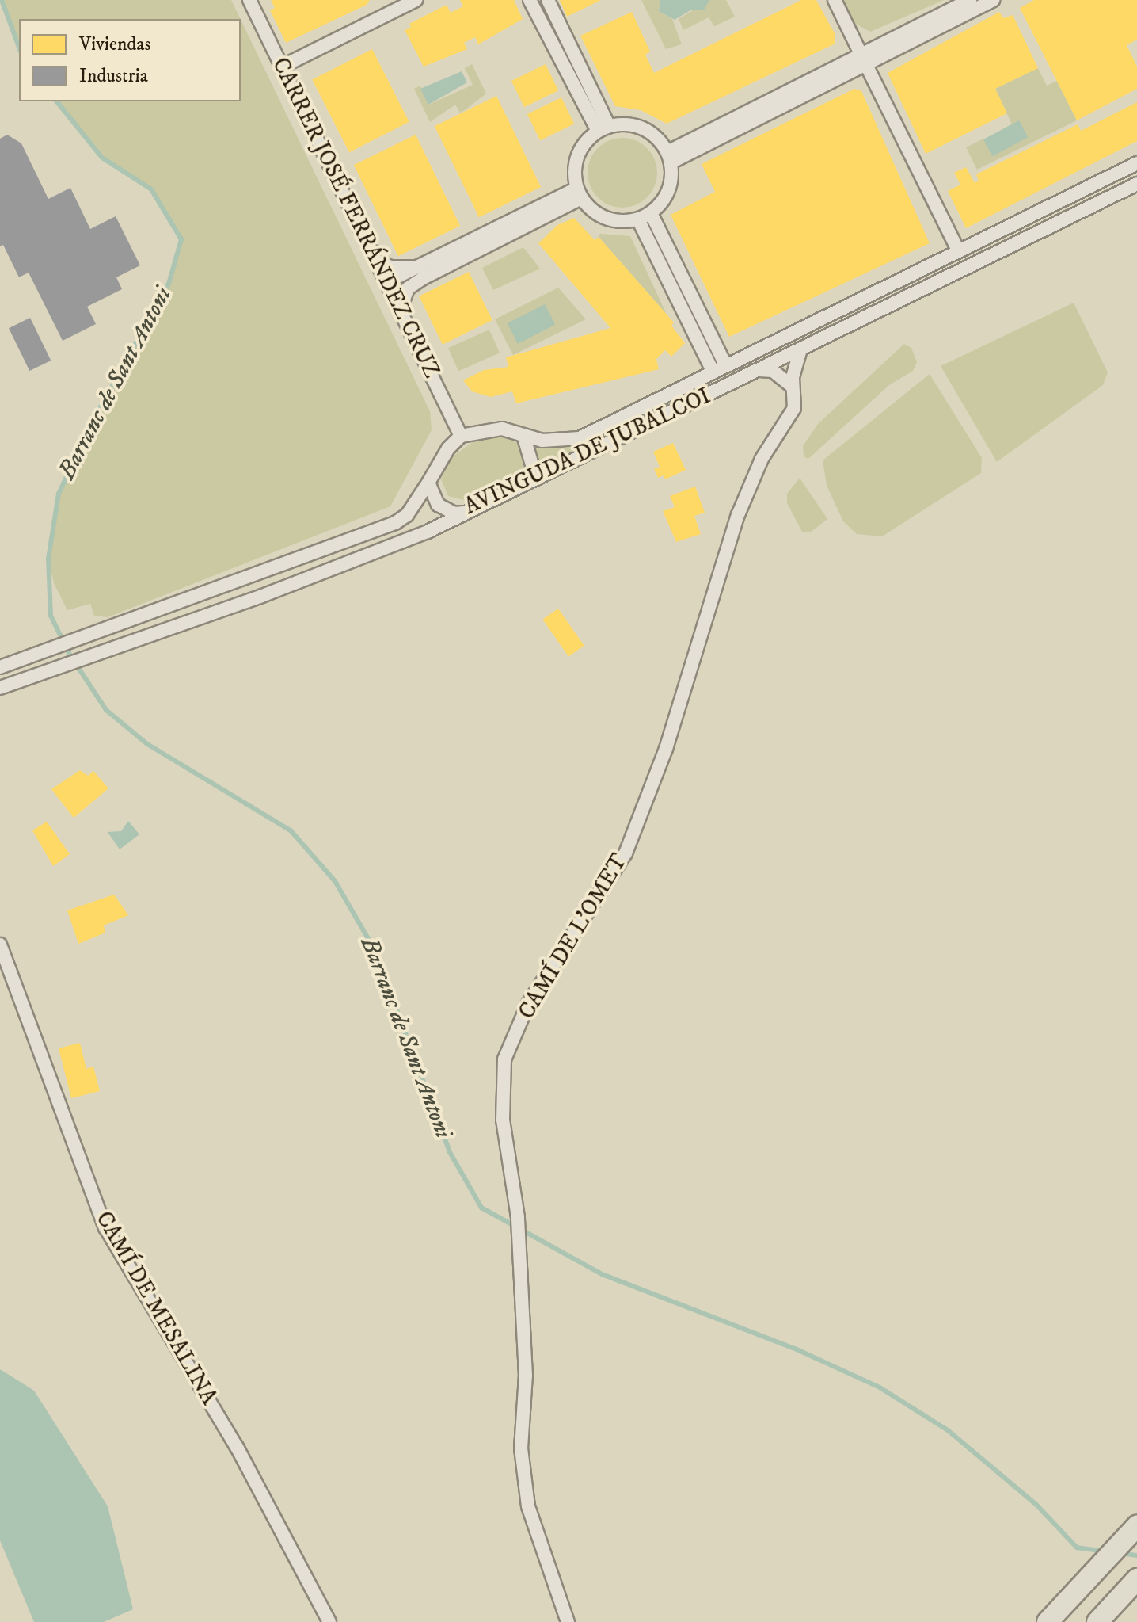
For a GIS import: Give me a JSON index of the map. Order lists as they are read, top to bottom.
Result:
{
  "streets": {
    "street": [
      "CARRER JOSÉ FERRÁNDEZ CRUZ",
      "AVINGUDA DE JUBALCOI",
      "CAMÍ DE L'OMET",
      "CAMÍ DE MESALINA"
    ]
  },
  "crossings": [
    ["CARRER JOSÉ FERRÁNDEZ CRUZ", "AVINGUDA DE JUBALCOI"],
    ["AVINGUDA DE JUBALCOI", "CAMÍ DE L'OMET"]
  ],
  "water": ["Barranc de Sant Antoni"],
  "legend": ["Viviendas", "Industria"]
}
